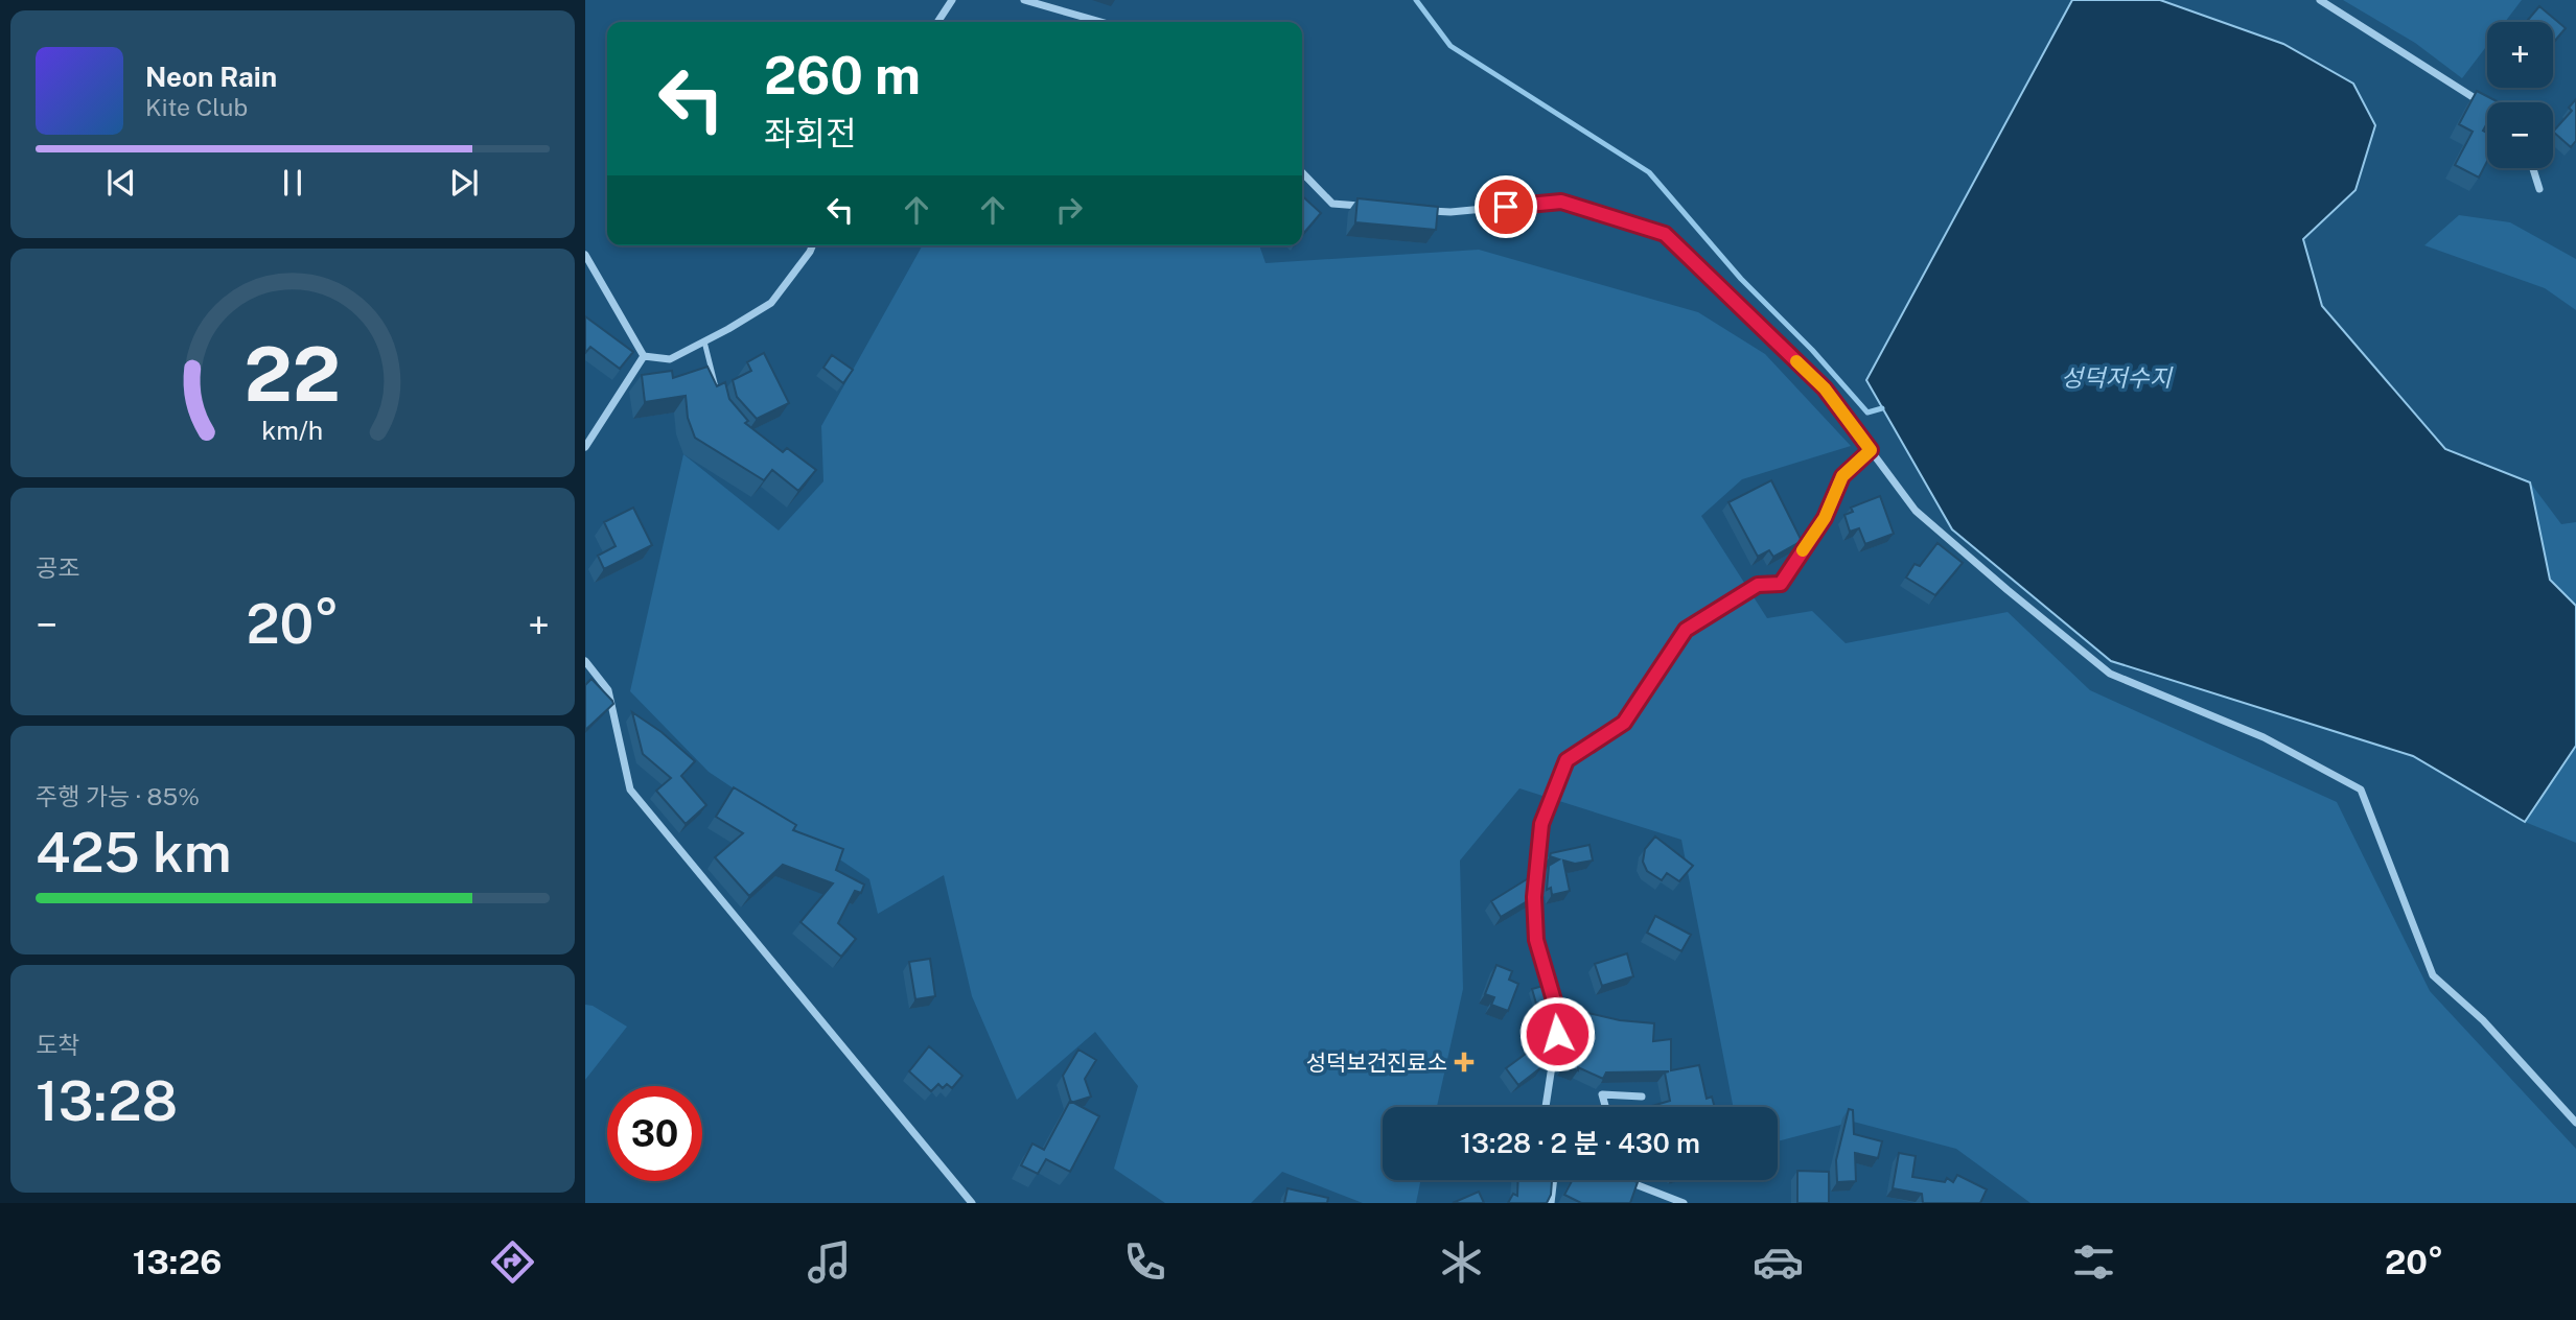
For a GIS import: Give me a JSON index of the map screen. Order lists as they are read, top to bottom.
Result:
{
  "water": ["성덕저수지"],
  "places": {
    "health": ["성덕보건진료소"]
  },
  "page": {
    "map_buttons": ["+", "−"],
    "turn": ["260 m", "좌회전"],
    "song": ["Neon Rain", "Kite Club"],
    "tile": [
      "공조",
      ["주행 가능 · 85%", "425 km"],
      ["도착", "13:28"]
    ],
    "heat": ["−", "20°", "+"],
    "limit": "30",
    "trip": "13:28 · 2 분 · 430 m",
    "tabs": ["13:26", "20°"],
    "gauge": ["22", "km/h"]
  }
}
